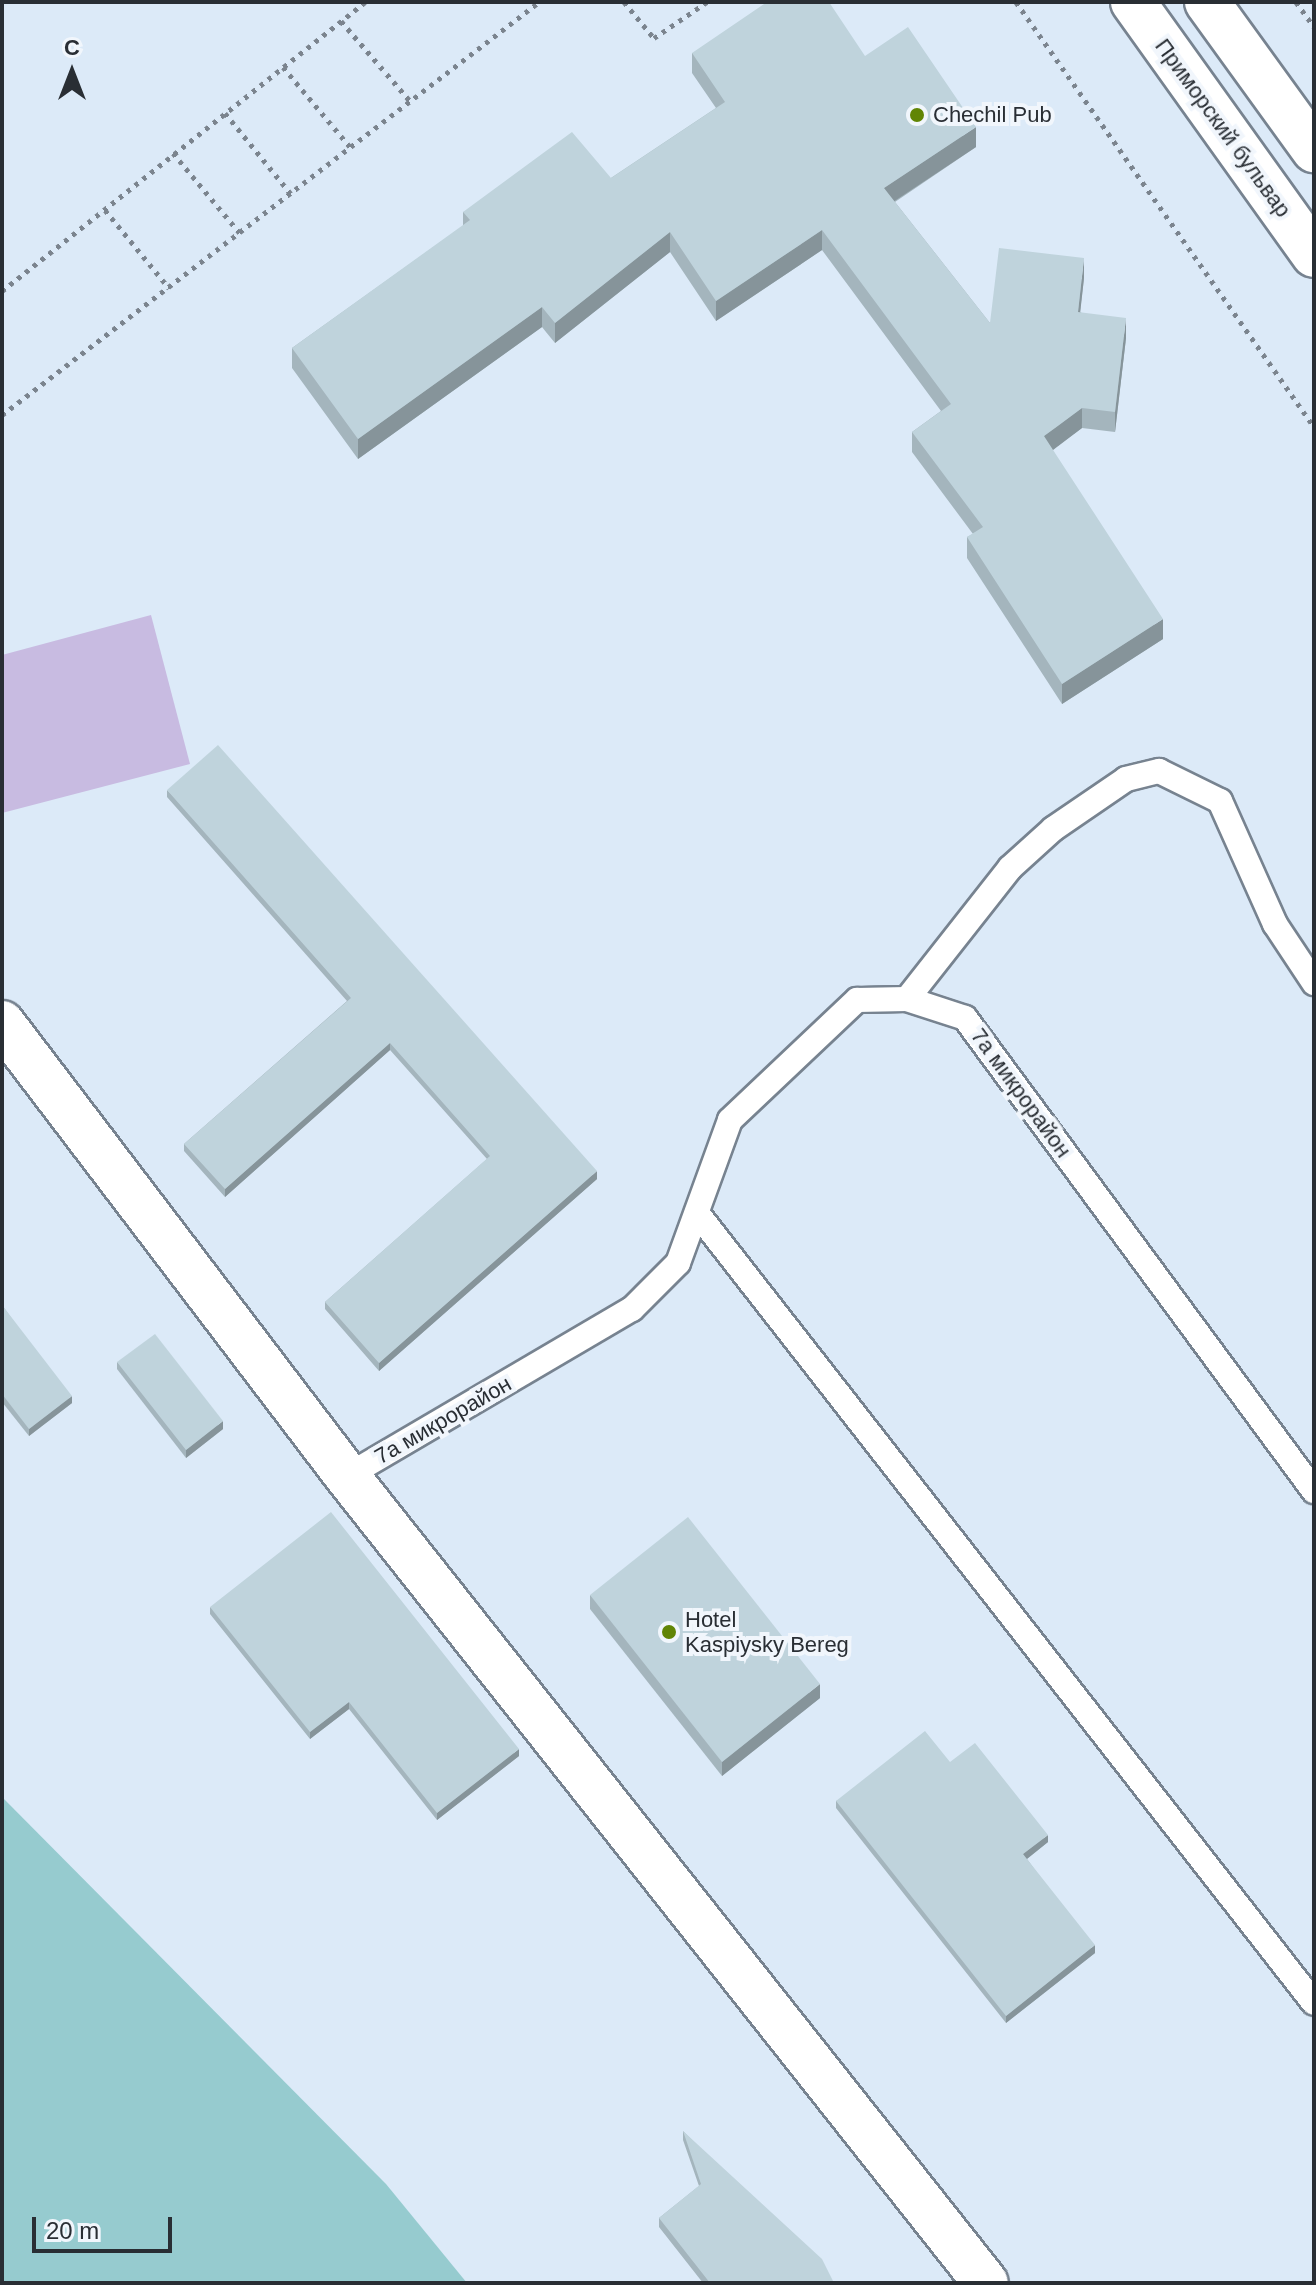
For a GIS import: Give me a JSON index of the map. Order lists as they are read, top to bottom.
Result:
{
  "streets": {
    "street": ["Приморский бульвар"],
    "lane": ["7а микрорайон"]
  },
  "places": ["Chechil Pub", "Hotel Kaspiysky Bereg"],
  "scale_bar": "20 m",
  "north": "top"
}
